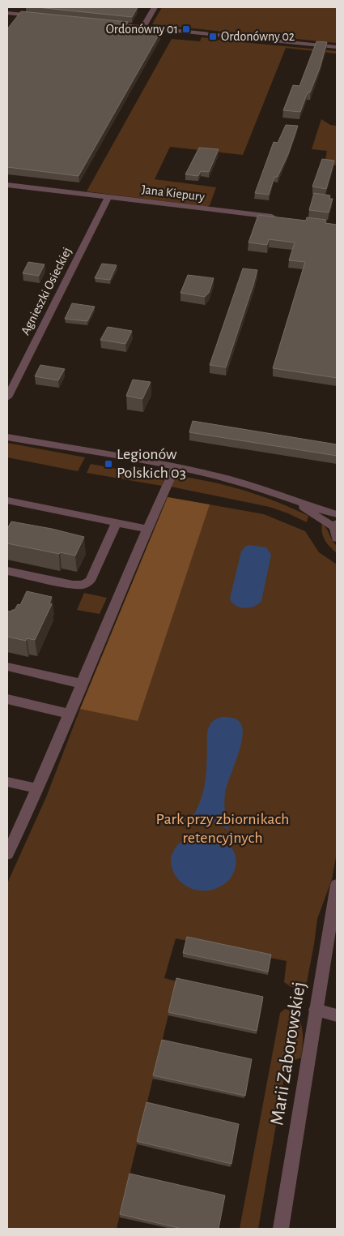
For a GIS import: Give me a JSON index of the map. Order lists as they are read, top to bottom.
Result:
{
  "streets": {
    "street": ["Jana Kiepury", "Agnieszki Osieckiej", "Marii Zaborowskiej"]
  },
  "crossings": [
    ["Jana Kiepury", "Agnieszki Osieckiej"]
  ],
  "parks": ["Park przy zbiornikach retencyjnych"],
  "places": {
    "transit": ["Ordonówny 01", "Ordonówny 02", "Legionów Polskich 03"]
  }
}
